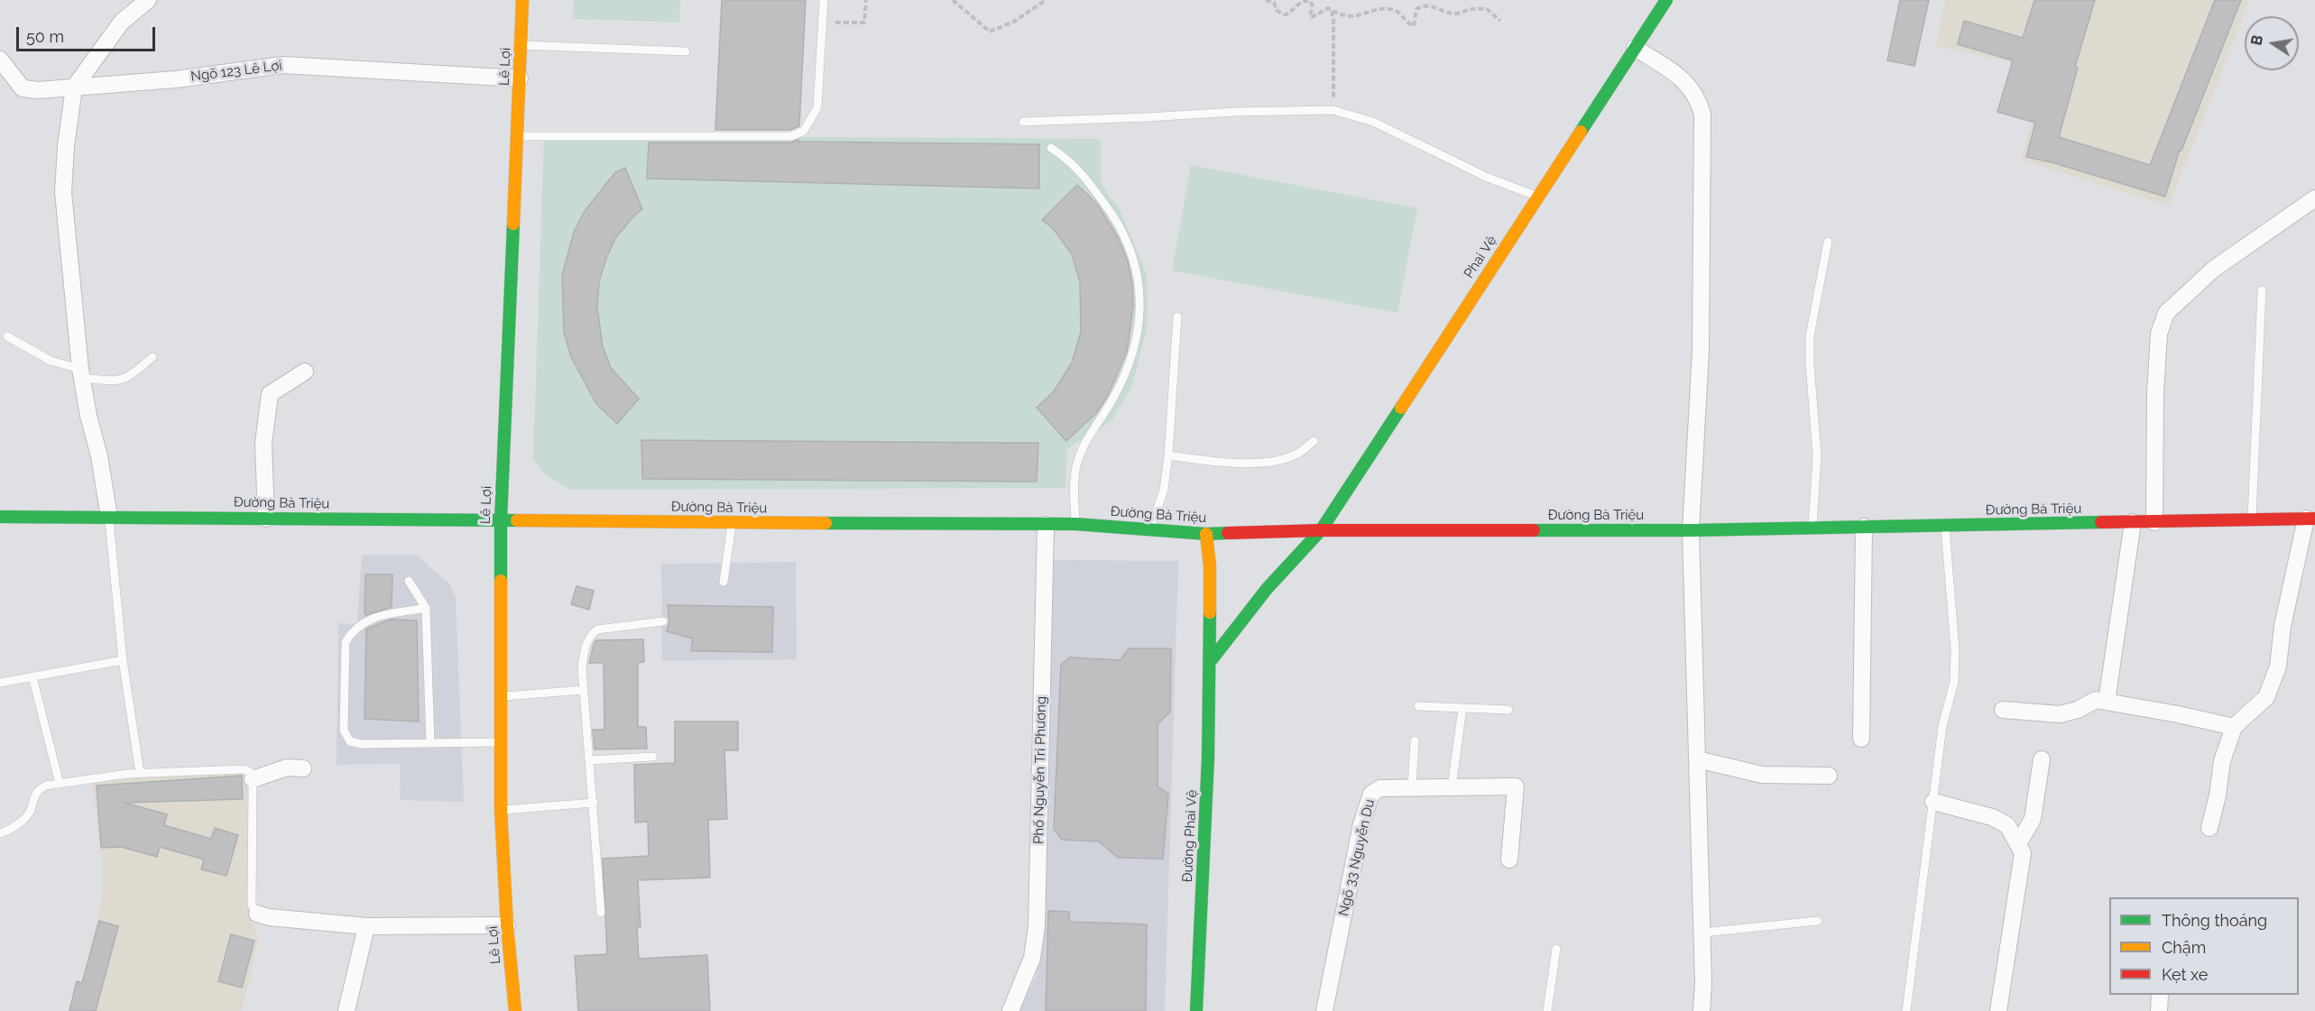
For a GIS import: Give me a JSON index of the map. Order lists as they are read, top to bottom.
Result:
{
  "streets": {
    "main road": [
      "Lê Lợi",
      "Phai Vệ",
      "Đường Bà Triệu",
      "Đường Phai Vệ"
    ],
    "street": ["Ngõ 123 Lê Lợi", "Phố Nguyễn Tri Phương", "Ngõ 33 Nguyễn Du"]
  },
  "crossings": [
    ["Lê Lợi", "Ngõ 123 Lê Lợi"],
    ["Lê Lợi", "Đường Bà Triệu"],
    ["Phai Vệ", "Đường Bà Triệu"],
    ["Đường Bà Triệu", "Phố Nguyễn Tri Phương"],
    ["Đường Bà Triệu", "Đường Phai Vệ"]
  ],
  "legend": ["Thông thoáng", "Chậm", "Kẹt xe"],
  "scale_bar": "50 m",
  "north": "left"
}
